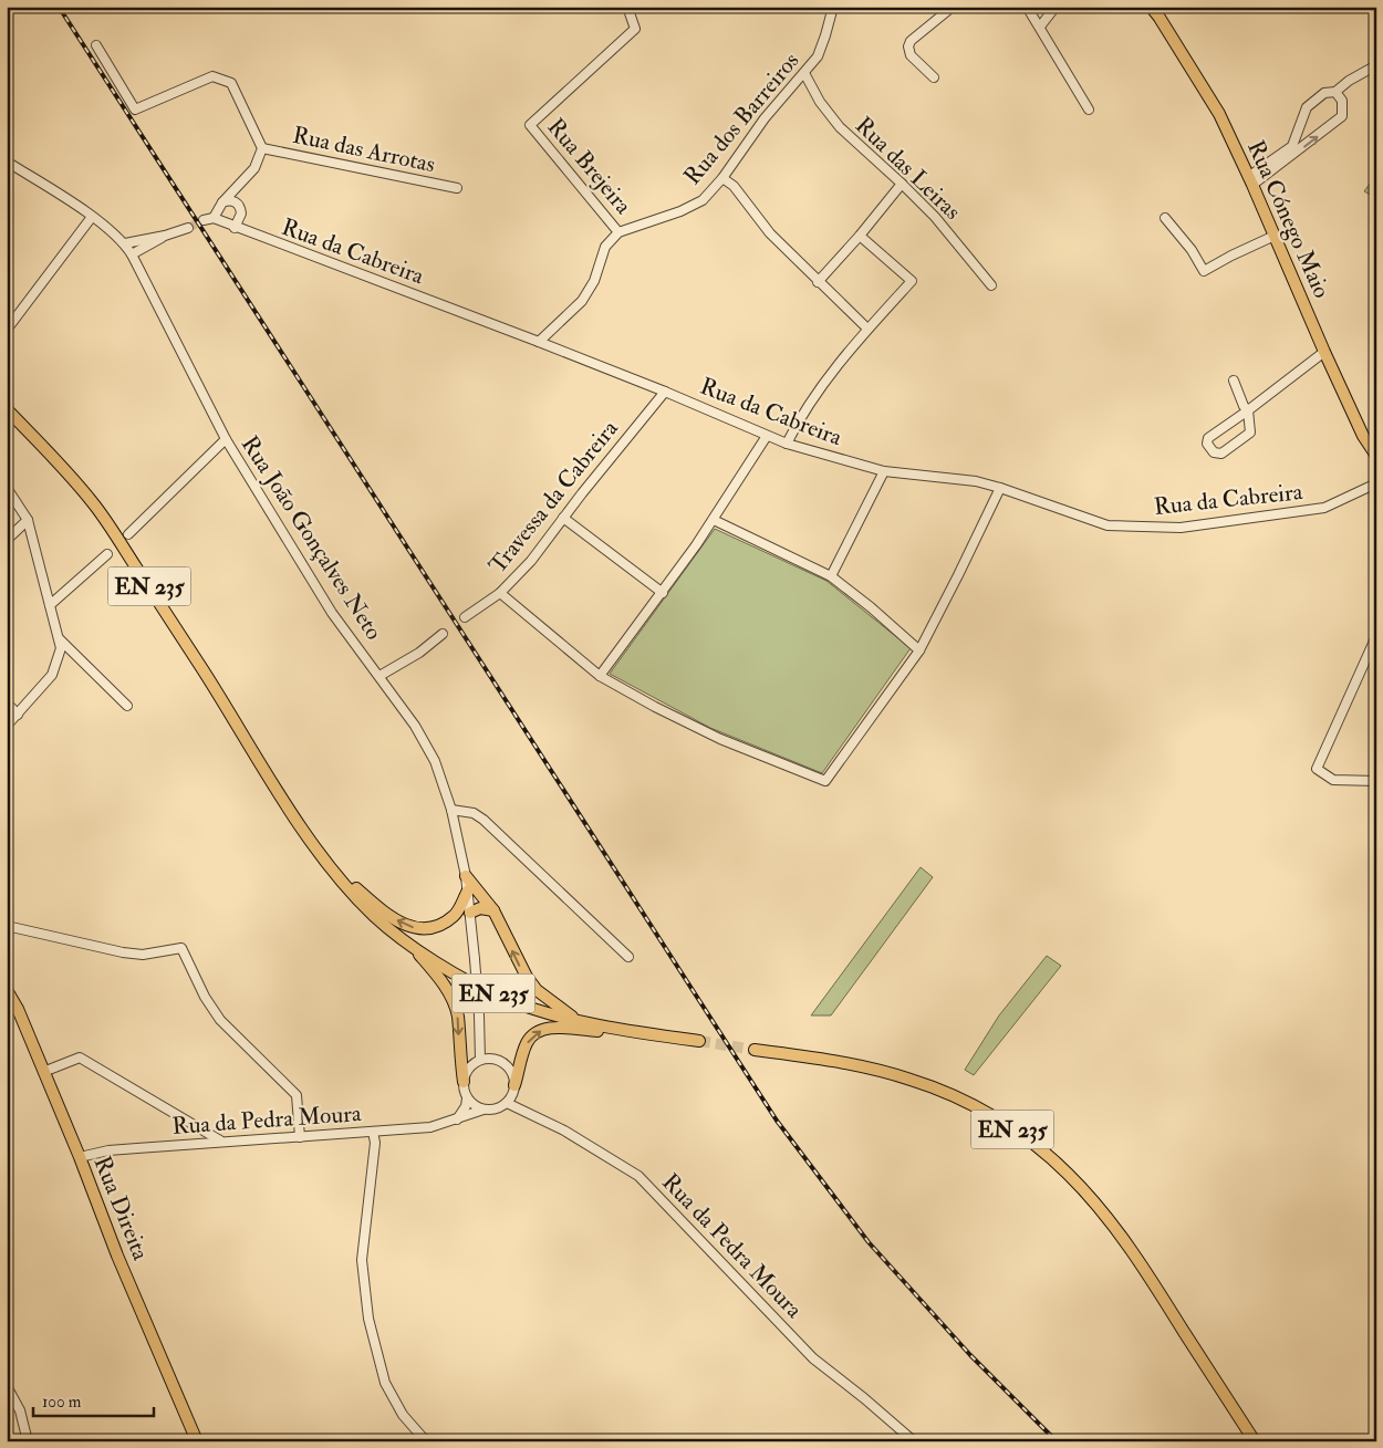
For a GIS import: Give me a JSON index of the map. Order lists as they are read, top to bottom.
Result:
{
  "streets": {
    "main road": ["Rua Cónego Maio", "EN 235", "Rua Direita"],
    "street": [
      "Rua dos Barreiros",
      "Rua das Arrotas",
      "Rua Brejeira",
      "Rua das Leiras",
      "Rua da Cabreira",
      "Travessa da Cabreira",
      "Rua João Gonçalves Neto",
      "Rua da Pedra Moura"
    ]
  },
  "crossings": [
    ["Rua dos Barreiros", "Rua Brejeira"],
    ["Rua dos Barreiros", "Rua das Leiras"],
    ["Rua da Cabreira", "Travessa da Cabreira"],
    ["Rua João Gonçalves Neto", "Rua da Pedra Moura"],
    ["Rua da Pedra Moura", "Rua Direita"]
  ],
  "scale_bar": "100 m"
}
